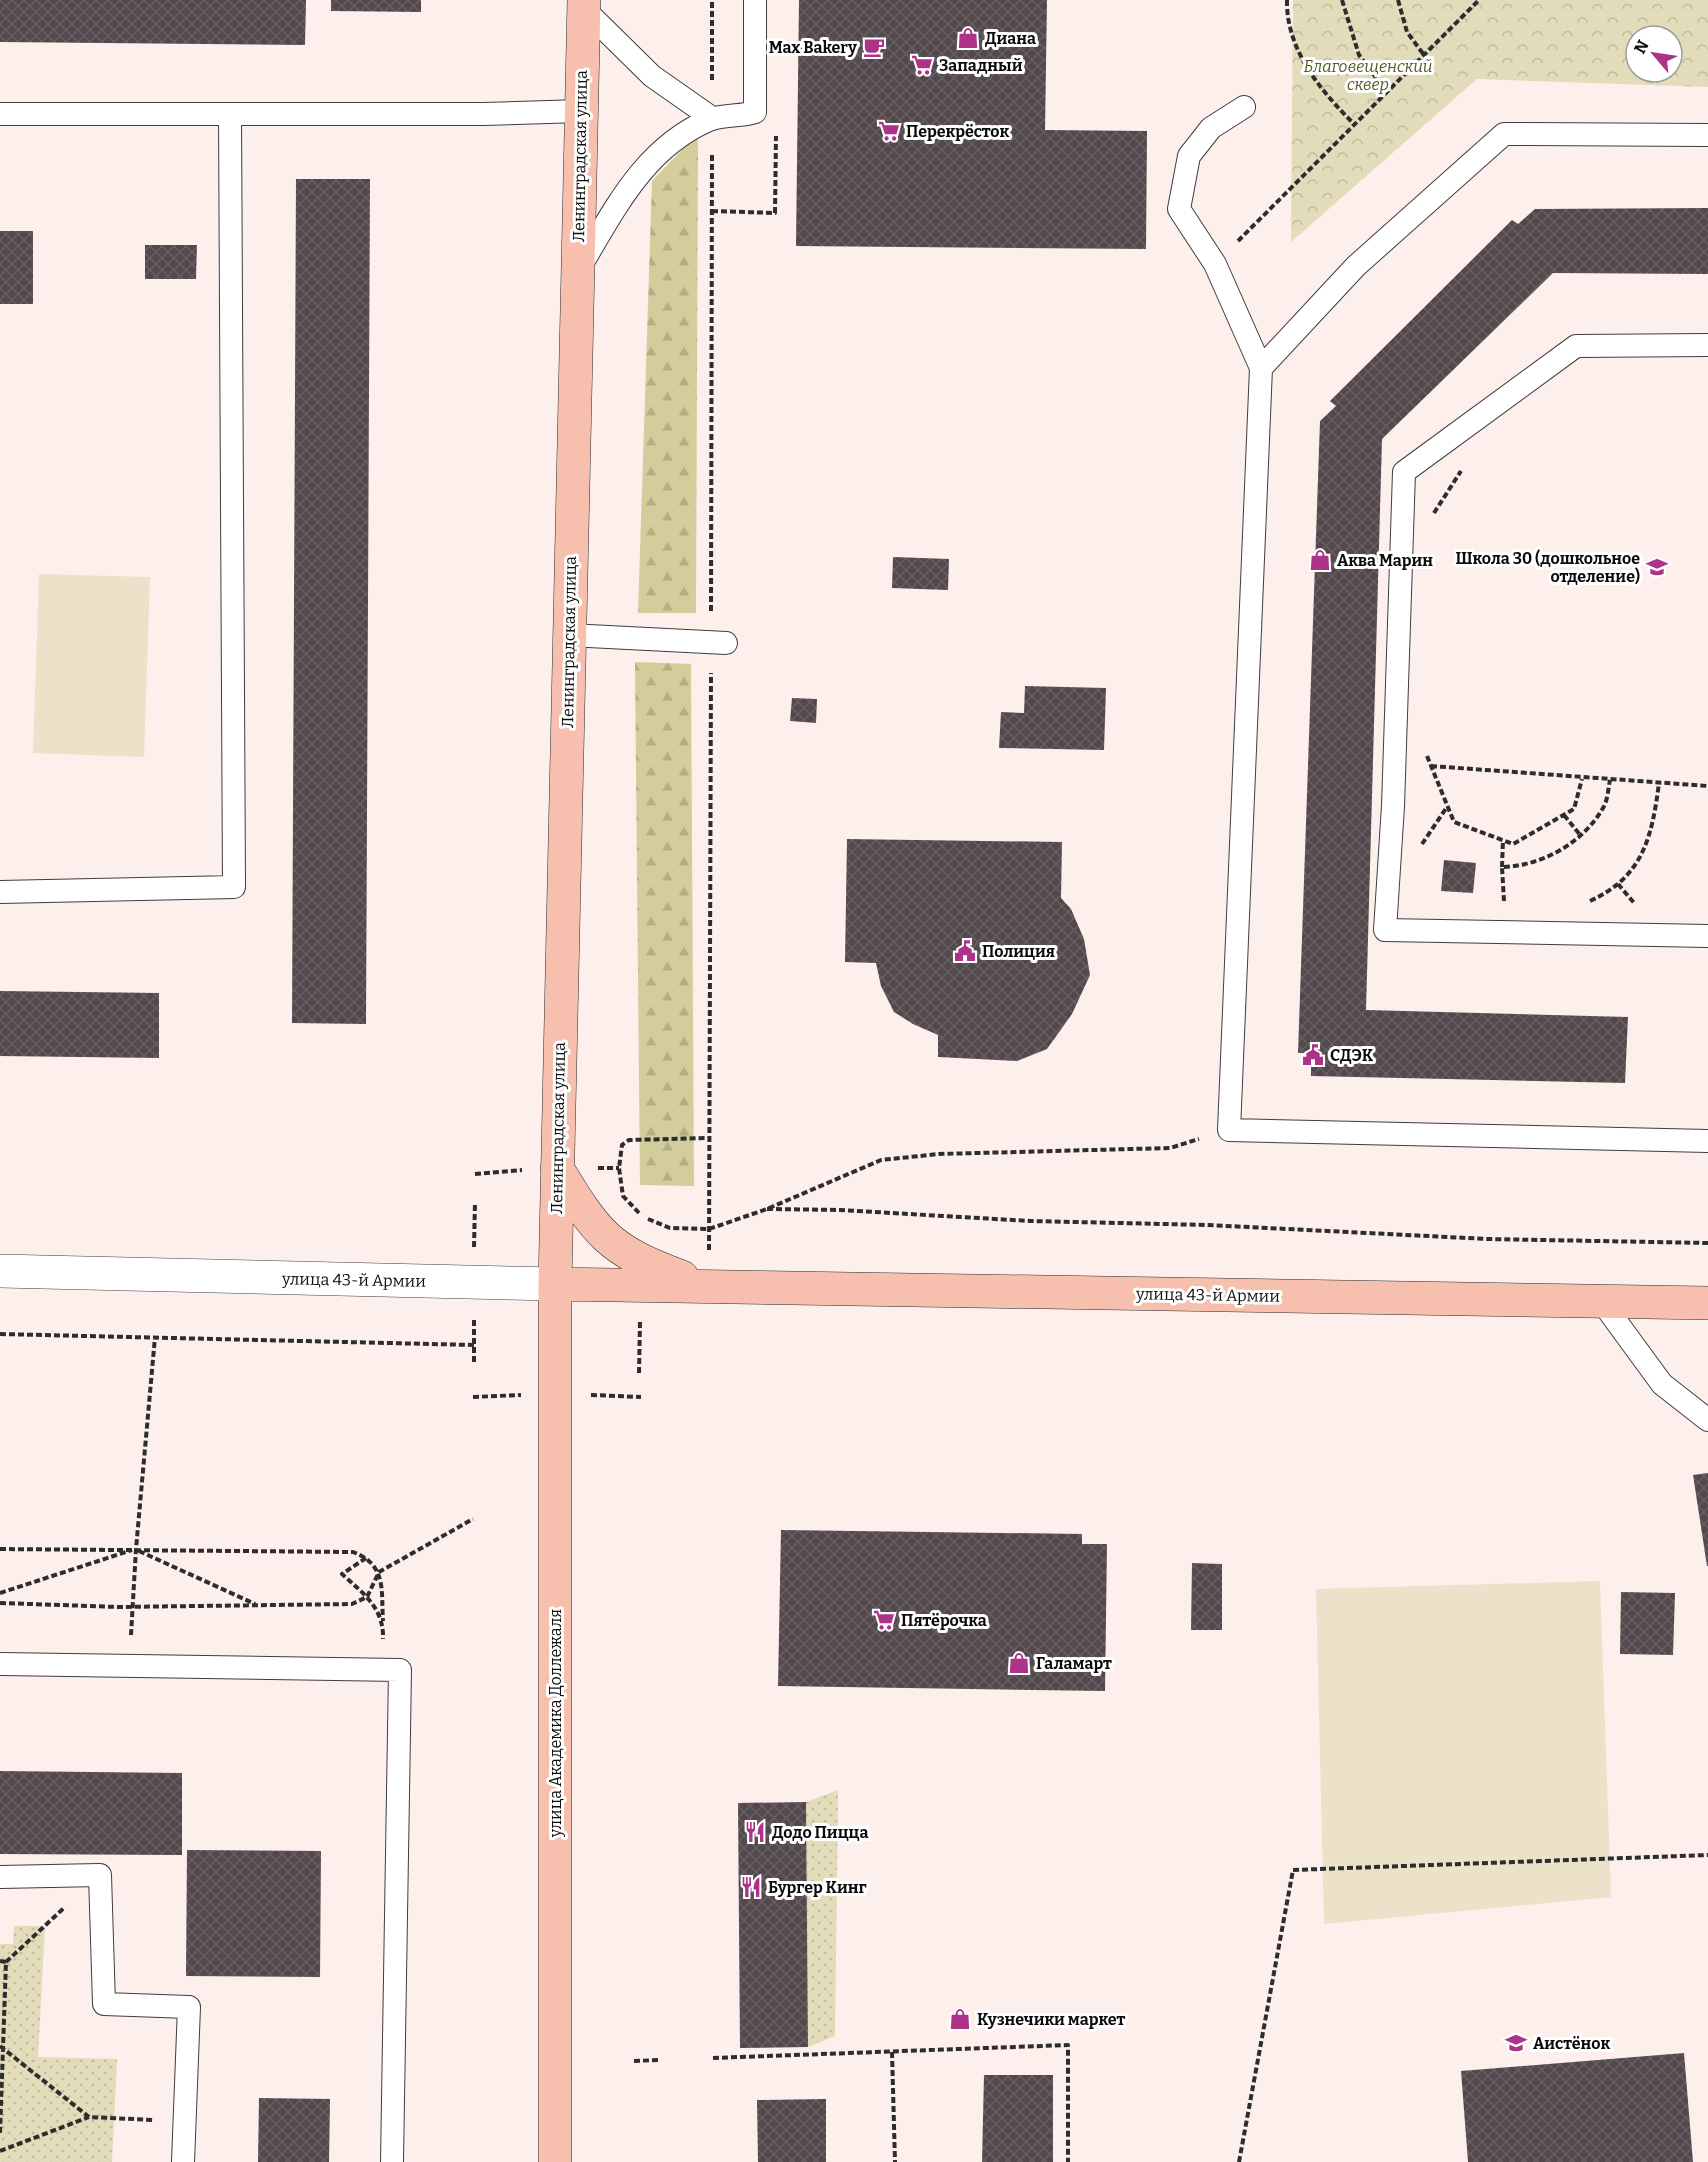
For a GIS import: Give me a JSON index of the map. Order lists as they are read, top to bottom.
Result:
{
  "streets": {
    "main road": ["Ленинградская улица", "улица 43-й Армии", "улица Академика Доллежаля"]
  },
  "crossings": [
    ["Ленинградская улица", "улица 43-й Армии"],
    ["Ленинградская улица", "улица Академика Доллежаля"],
    ["улица 43-й Армии", "улица Академика Доллежаля"]
  ],
  "parks": ["Благовещенский сквер"],
  "places": {
    "shop": [
      "Диана",
      "Аква Марин",
      "Галамарт",
      "Кузнечики маркет"
    ],
    "cafe": ["Max Bakery"],
    "supermarket": ["Западный", "Перекрёсток", "Пятёрочка"],
    "school or university": ["Школа 30 (дошкольное отделение)", "Аистёнок"],
    "public building": ["Полиция", "СДЭК"],
    "restaurant": ["Додо Пицца", "Бургер Кинг"]
  },
  "north": "top left"
}
